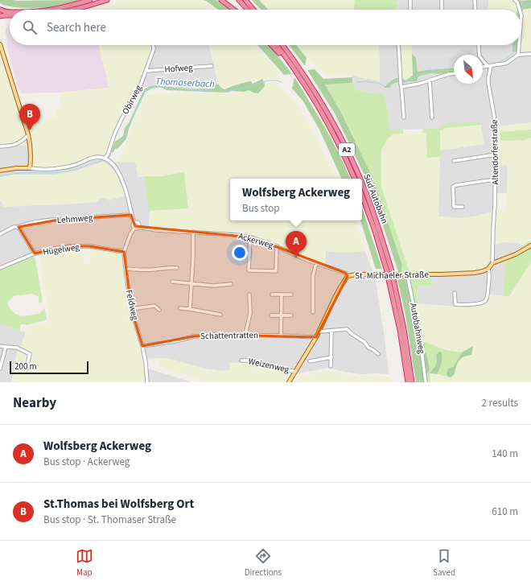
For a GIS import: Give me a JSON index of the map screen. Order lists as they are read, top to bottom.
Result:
{
  "streets": {
    "highway": ["A2", "Süd Autobahn"],
    "main road": ["St. Michaeler Straße"],
    "street": [
      "Hofweg",
      "Obirweg",
      "Altendorferstraße",
      "Lehmweg",
      "Ackerweg",
      "Hügelweg",
      "Feldweg",
      "Autobahnweg",
      "Schattentratten",
      "Weizenweg"
    ]
  },
  "crossings": [
    ["Hofweg", "Obirweg"],
    ["Ackerweg", "St. Michaeler Straße"],
    ["Ackerweg", "Feldweg"],
    ["Hügelweg", "Feldweg"],
    ["St. Michaeler Straße", "Autobahnweg"],
    ["St. Michaeler Straße", "Schattentratten"],
    ["St. Michaeler Straße", "Weizenweg"],
    ["Feldweg", "Schattentratten"]
  ],
  "water": ["Thomaserbach"],
  "scale_bar": "200 m",
  "north": "bottom right",
  "page": {
    "search": "Search here",
    "pins": ["B", "A"],
    "popup": ["Wolfsberg Ackerweg", "Bus stop"],
    "scale": "200 m",
    "heading": ["Nearby", "2 results"],
    "list": [
      {
        "mark": "A",
        "name": "Wolfsberg Ackerweg",
        "note": "Bus stop · Ackerweg",
        "value": "140 m"
      },
      {
        "mark": "B",
        "name": "St.Thomas bei Wolfsberg Ort",
        "note": "Bus stop · St. Thomaser Straße",
        "value": "610 m"
      }
    ],
    "nav": ["Map", "Directions", "Saved"]
  }
}
